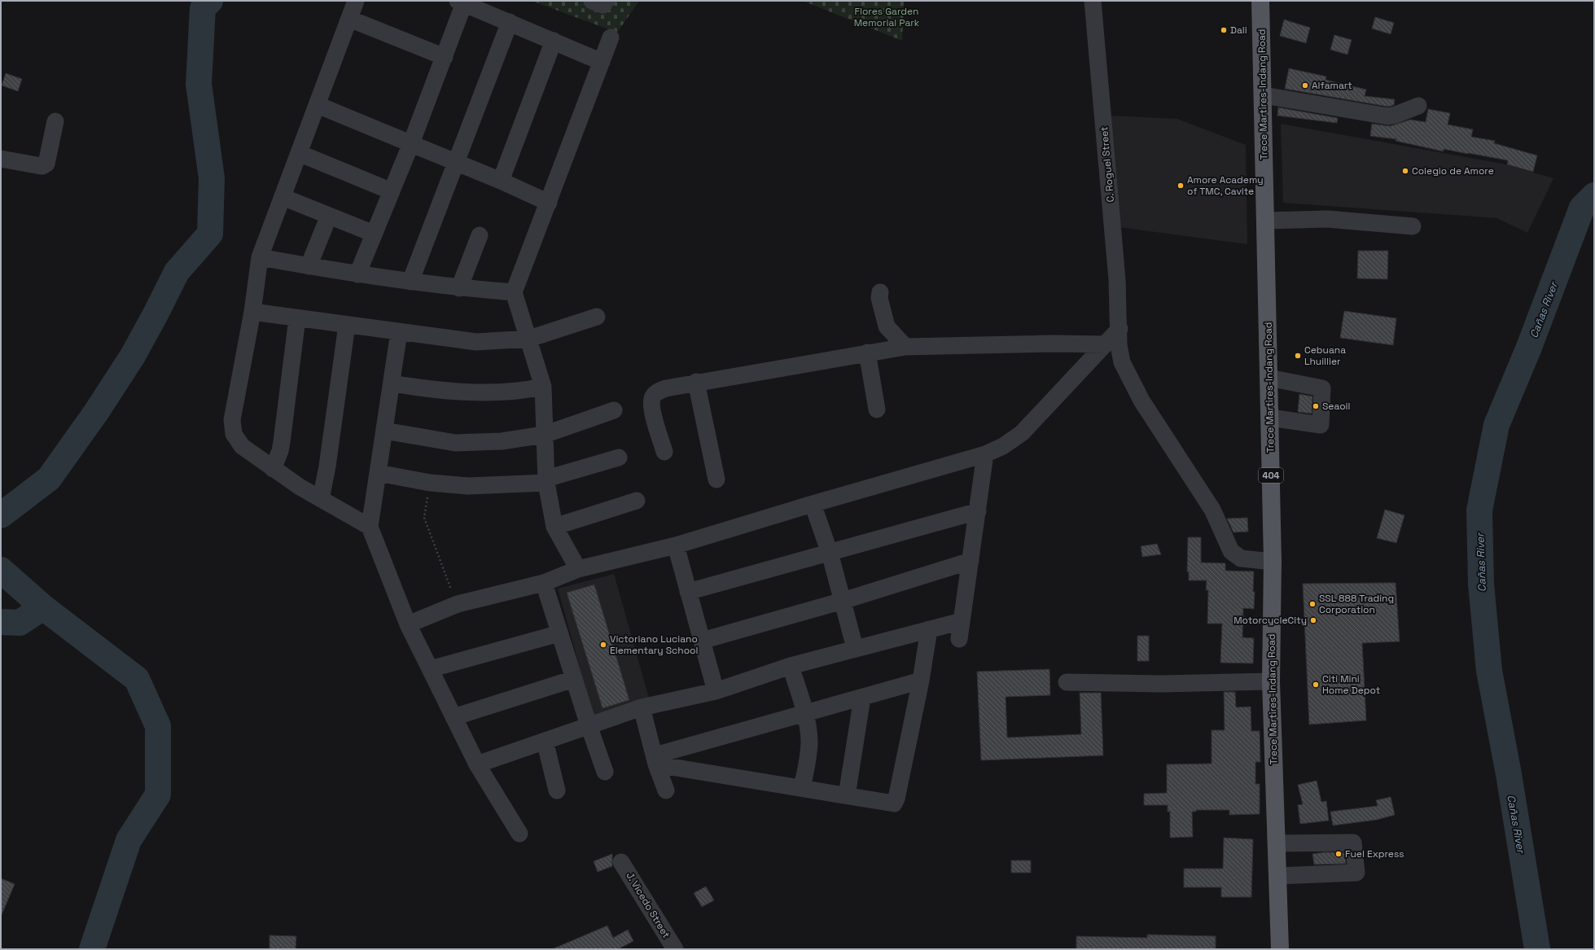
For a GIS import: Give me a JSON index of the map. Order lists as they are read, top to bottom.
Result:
{
  "streets": {
    "main road": ["Trece Martires-Indang Road", "404"],
    "street": ["C. Roguel Street", "J. Vicedo Street"]
  },
  "crossings": [
    ["Trece Martires-Indang Road", "C. Roguel Street"]
  ],
  "water": ["Cañas River"],
  "parks": ["Flores Garden Memorial Park"],
  "places": [
    "Dali",
    "Alfamart",
    "Colegio de Amore",
    "Amore Academy of TMC, Cavite",
    "Cebuana Lhuillier",
    "Seaoil",
    "SSL 888 Trading Corporation",
    "MotorcycleCity",
    "Victoriano Luciano Elementary School",
    "Citi Mini Home Depot",
    "Fuel Express"
  ]
}
